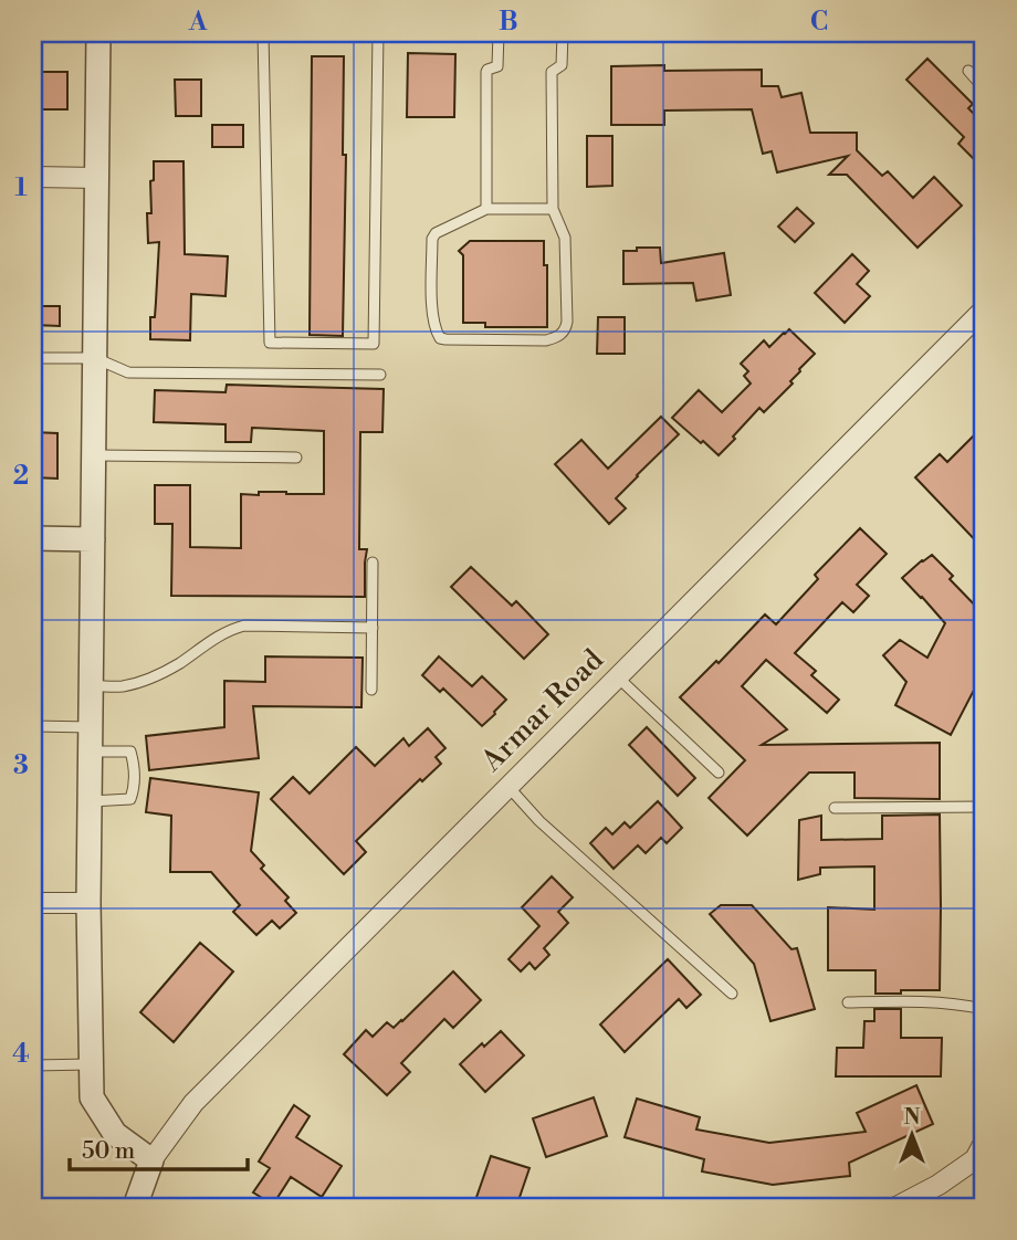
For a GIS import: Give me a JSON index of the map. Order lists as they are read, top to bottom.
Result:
{
  "streets": {
    "street": ["Armar Road"]
  },
  "scale_bar": "50 m",
  "north": "top",
  "grid": {
    "columns": ["A", "B", "C"],
    "rows": [
      "1",
      "2",
      "3",
      "4"
    ]
  }
}
